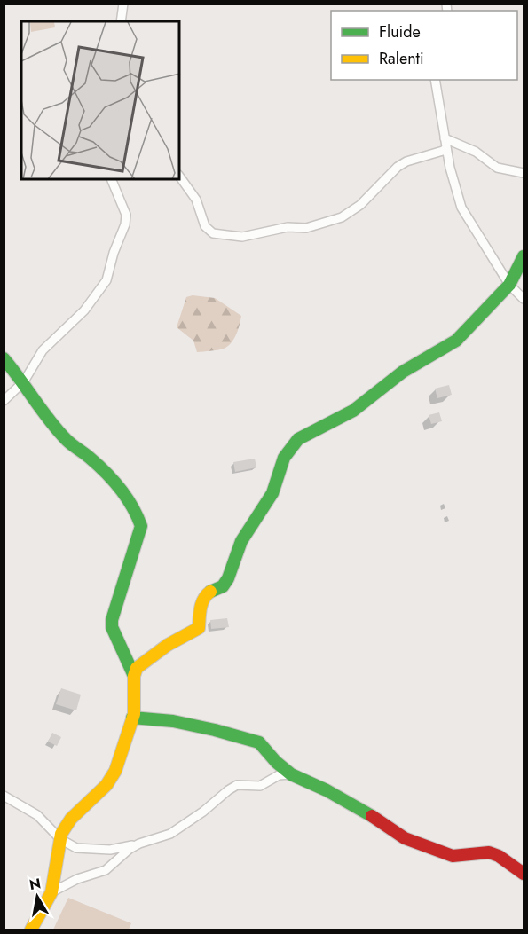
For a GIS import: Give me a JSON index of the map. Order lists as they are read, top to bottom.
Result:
{
  "legend": ["Fluide", "Ralenti"],
  "north": "top"
}
